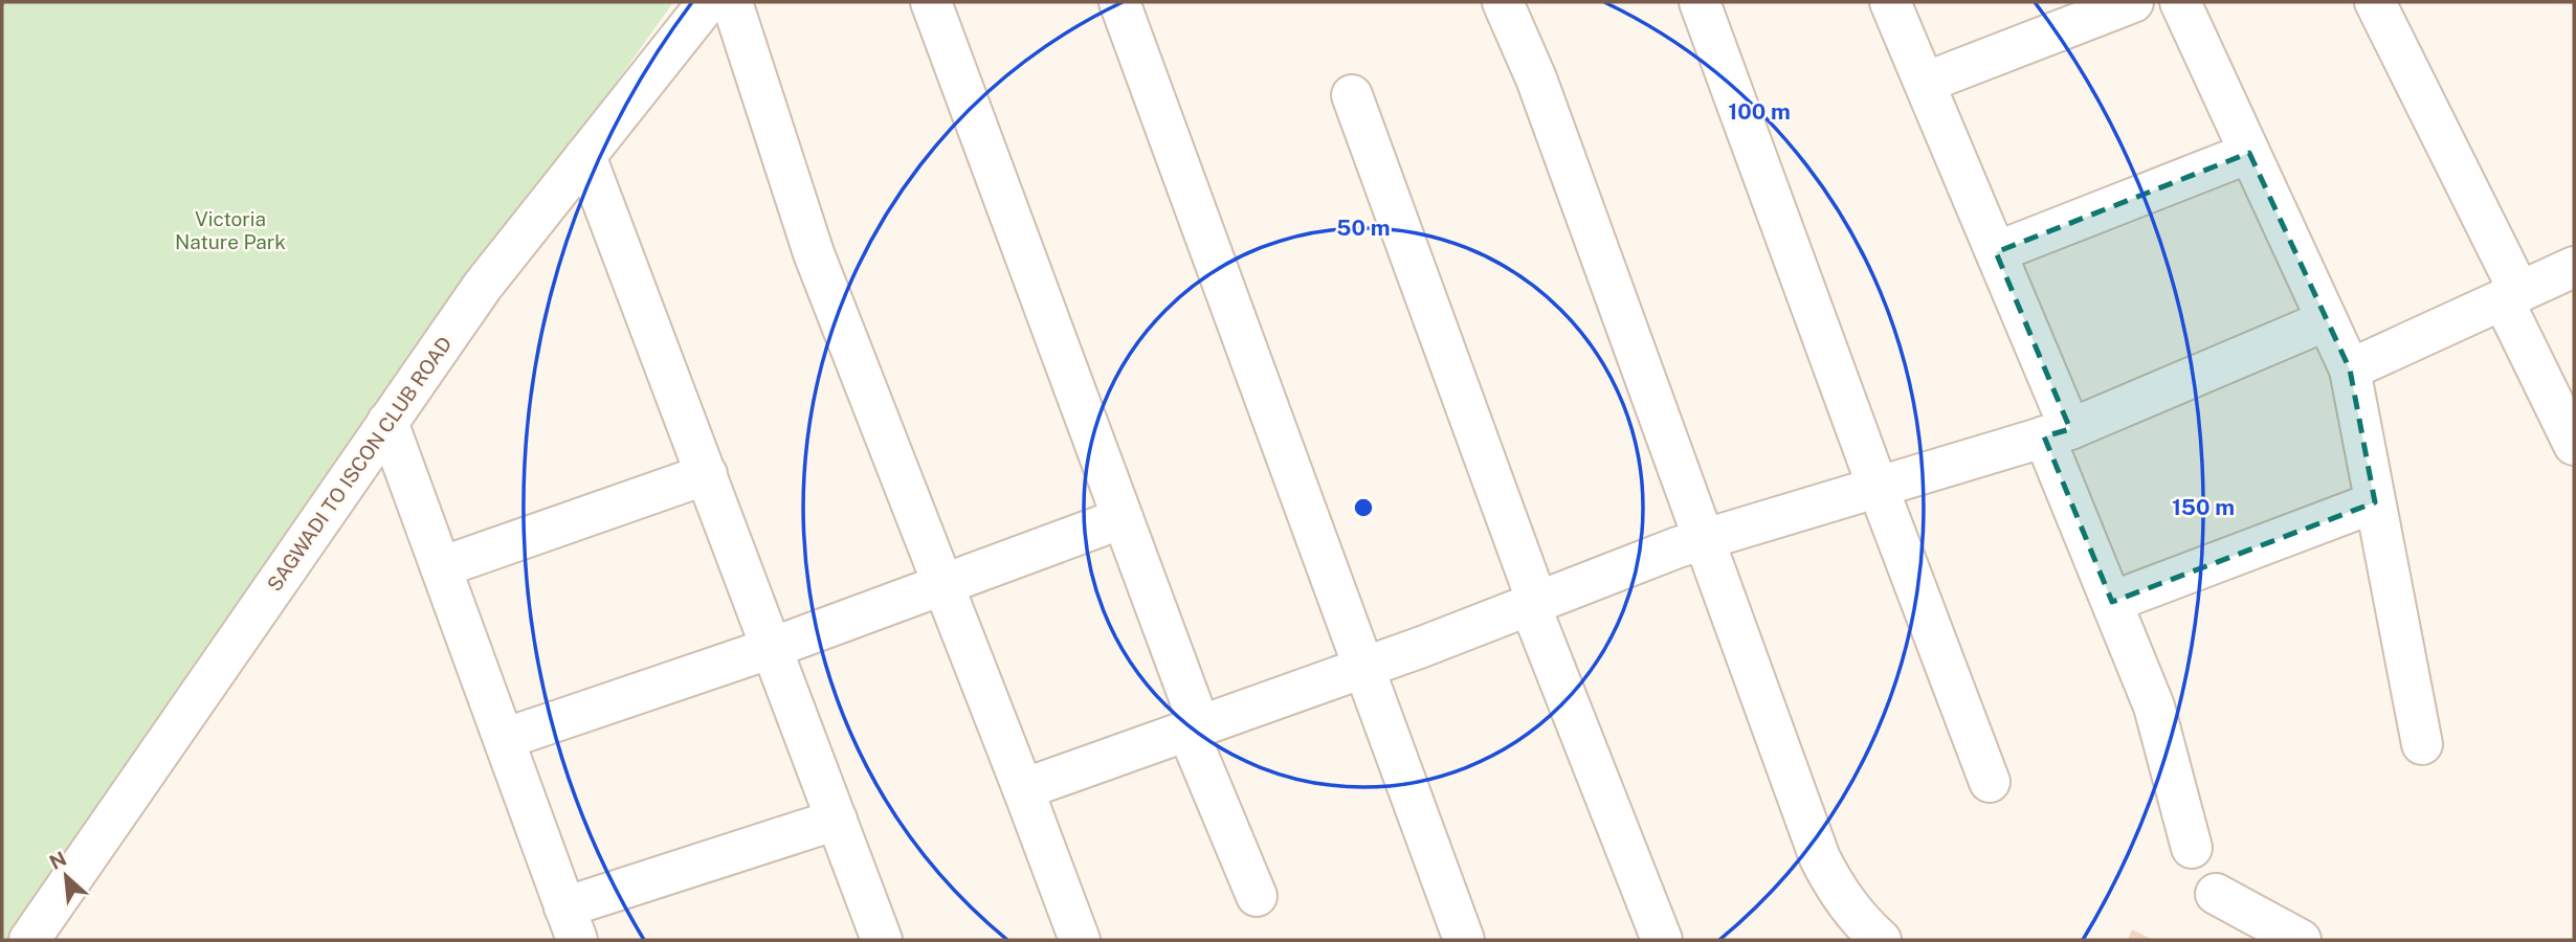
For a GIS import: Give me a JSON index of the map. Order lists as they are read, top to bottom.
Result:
{
  "streets": {
    "street": ["SAGWADI TO ISCON CLUB ROAD"]
  },
  "parks": ["Victoria Nature Park"],
  "north": "top left",
  "rings": ["100 m", "50 m", "150 m"]
}
